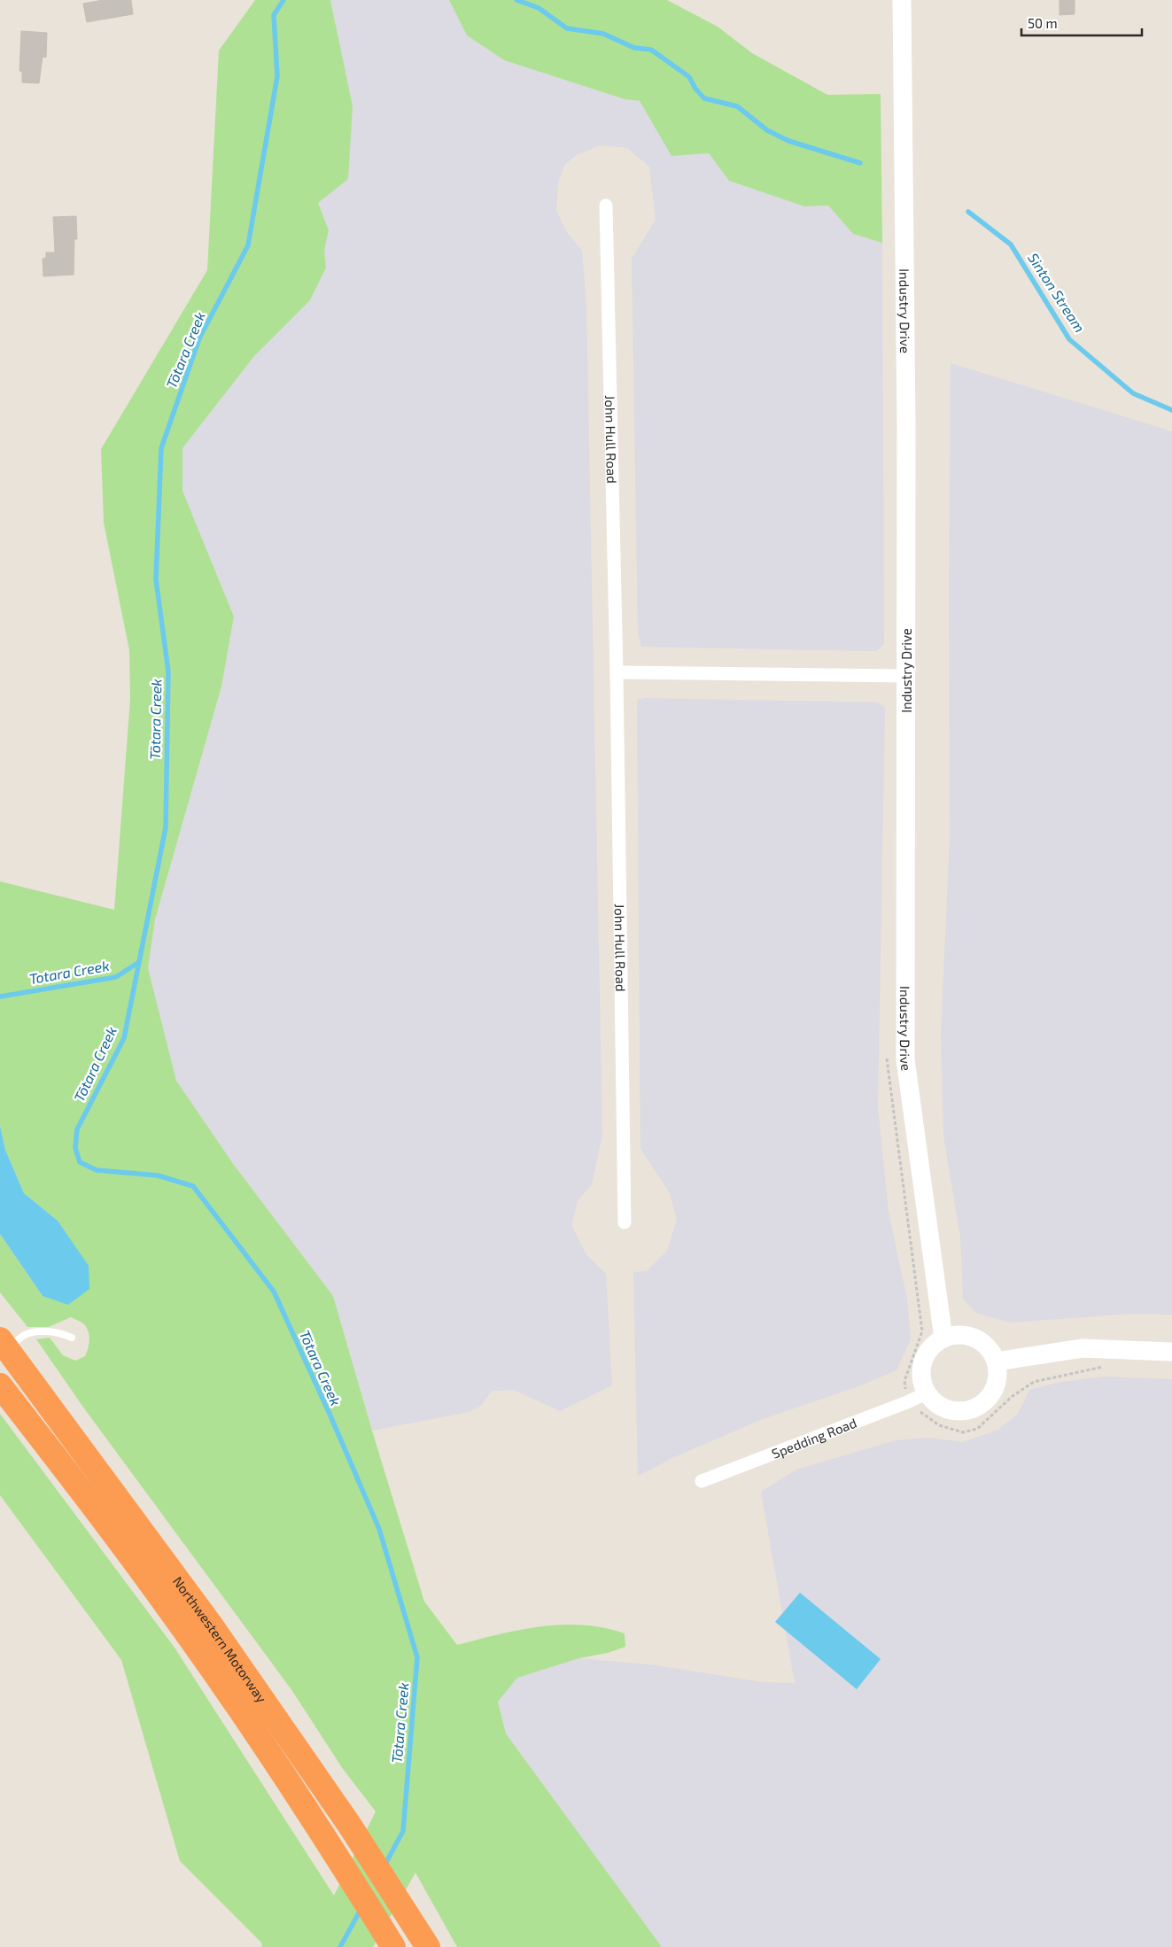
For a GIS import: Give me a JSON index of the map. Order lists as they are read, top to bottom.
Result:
{
  "streets": {
    "highway": ["Northwestern Motorway"],
    "street": ["Industry Drive", "John Hull Road", "Spedding Road"]
  },
  "crossings": [
    ["Industry Drive", "Spedding Road"]
  ],
  "water": ["Sinton Stream", "Tōtara Creek", "Totara Creek"],
  "scale_bar": "50 m"
}
